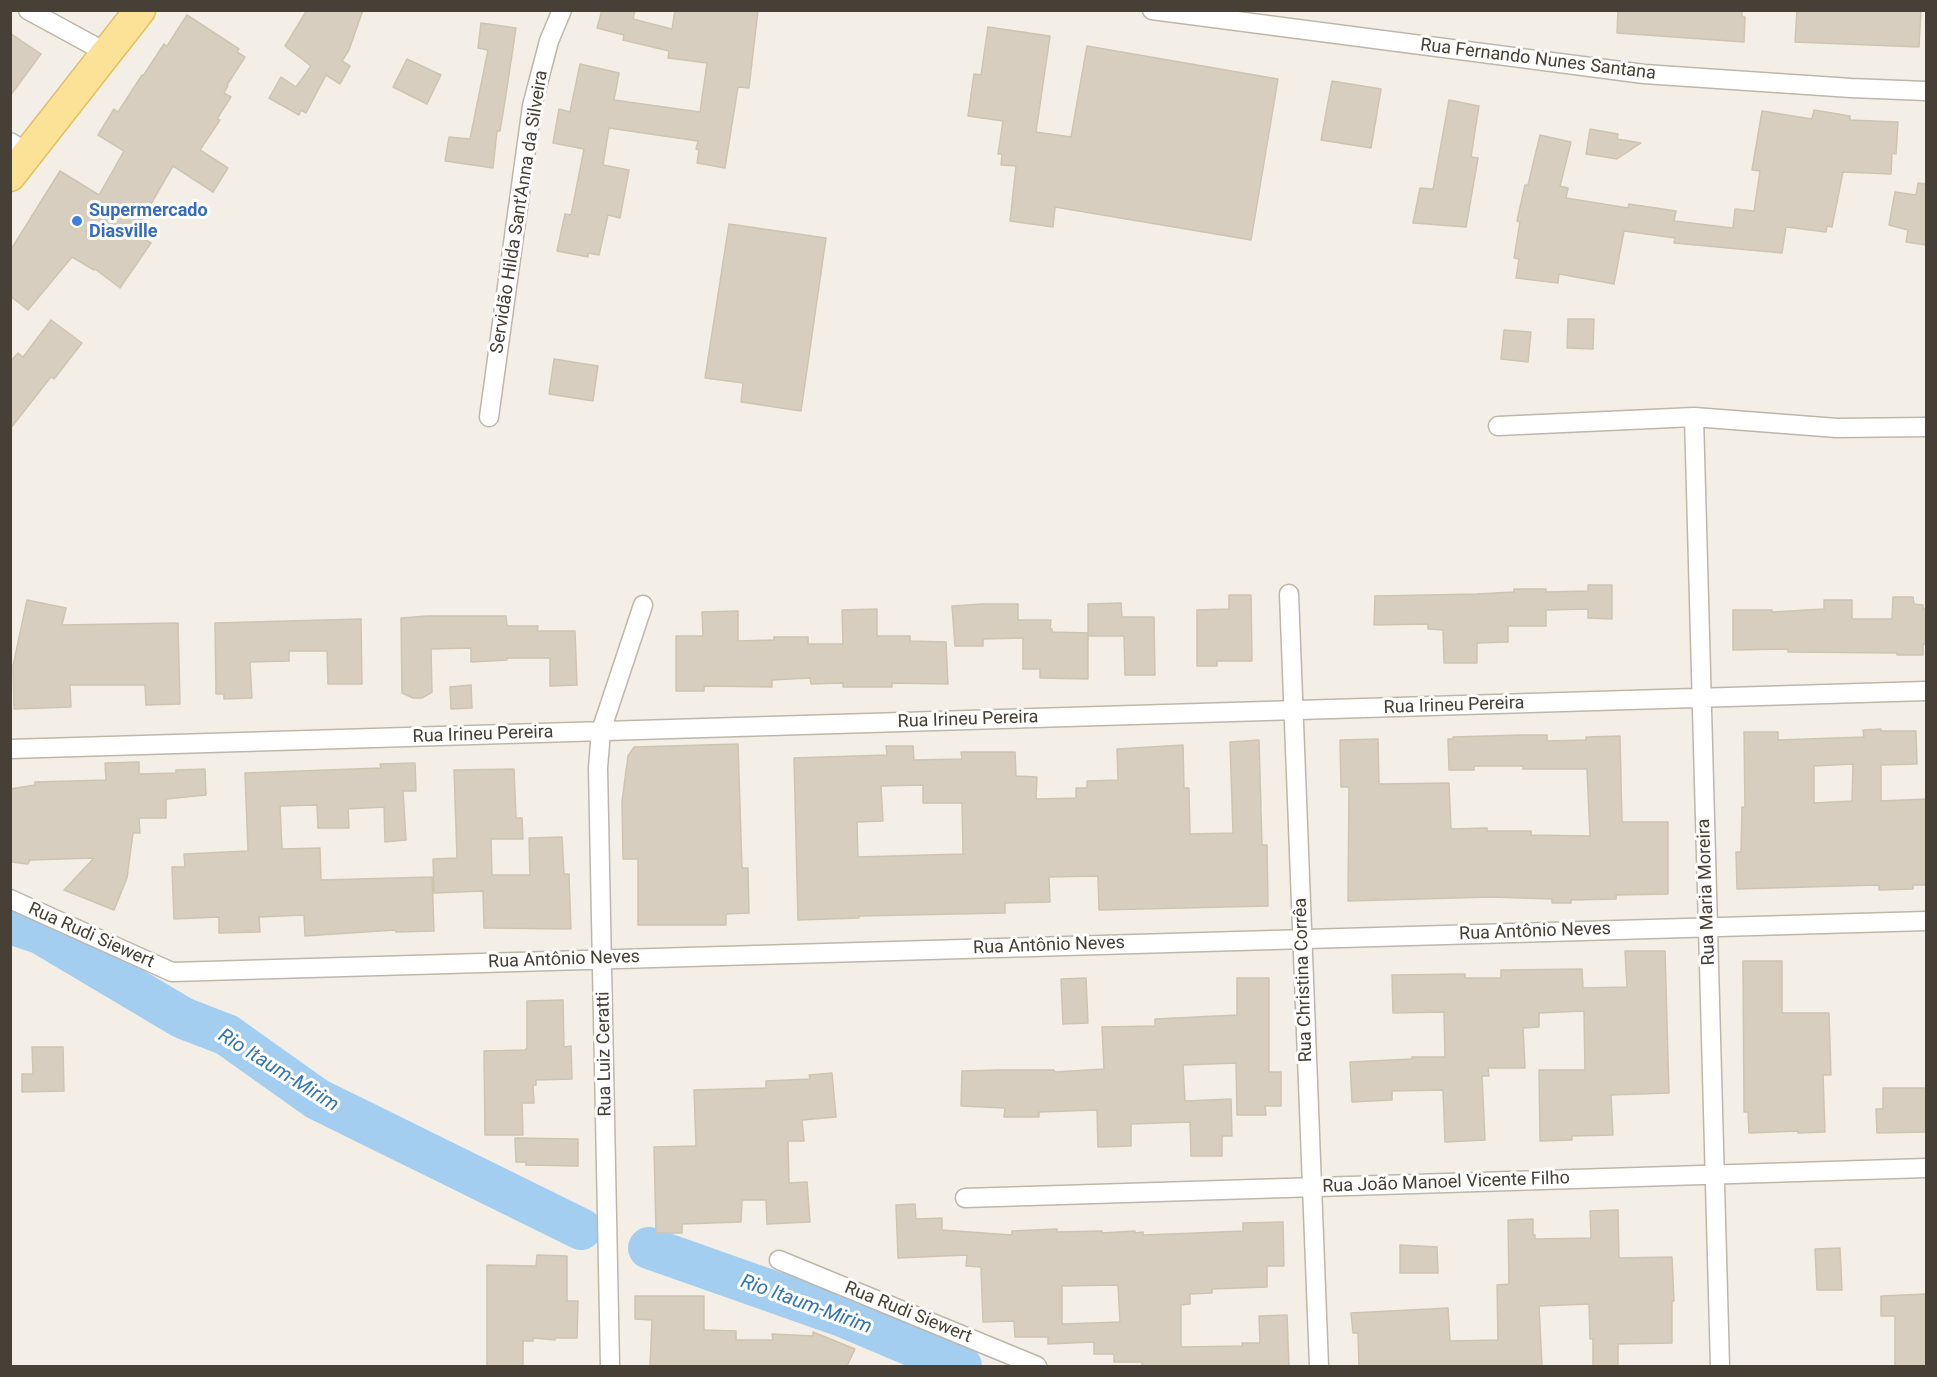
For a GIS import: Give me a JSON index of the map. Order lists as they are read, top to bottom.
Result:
{
  "streets": {
    "street": [
      "Rua Fernando Nunes Santana",
      "Servidão Hilda Sant'Anna da Silveira",
      "Rua Irineu Pereira",
      "Rua Maria Moreira",
      "Rua Antônio Neves",
      "Rua Rudi Siewert",
      "Rua Christina Corrêa",
      "Rua Luiz Ceratti",
      "Rua João Manoel Vicente Filho"
    ]
  },
  "crossings": [
    ["Rua Irineu Pereira", "Rua Maria Moreira"],
    ["Rua Irineu Pereira", "Rua Christina Corrêa"],
    ["Rua Irineu Pereira", "Rua Luiz Ceratti"],
    ["Rua Maria Moreira", "Rua Antônio Neves"],
    ["Rua Maria Moreira", "Rua João Manoel Vicente Filho"],
    ["Rua Antônio Neves", "Rua Rudi Siewert"],
    ["Rua Antônio Neves", "Rua Christina Corrêa"],
    ["Rua Antônio Neves", "Rua Luiz Ceratti"],
    ["Rua Christina Corrêa", "Rua João Manoel Vicente Filho"]
  ],
  "water": ["Rio Itaum-Mirim"],
  "places": ["Supermercado Diasville"]
}
